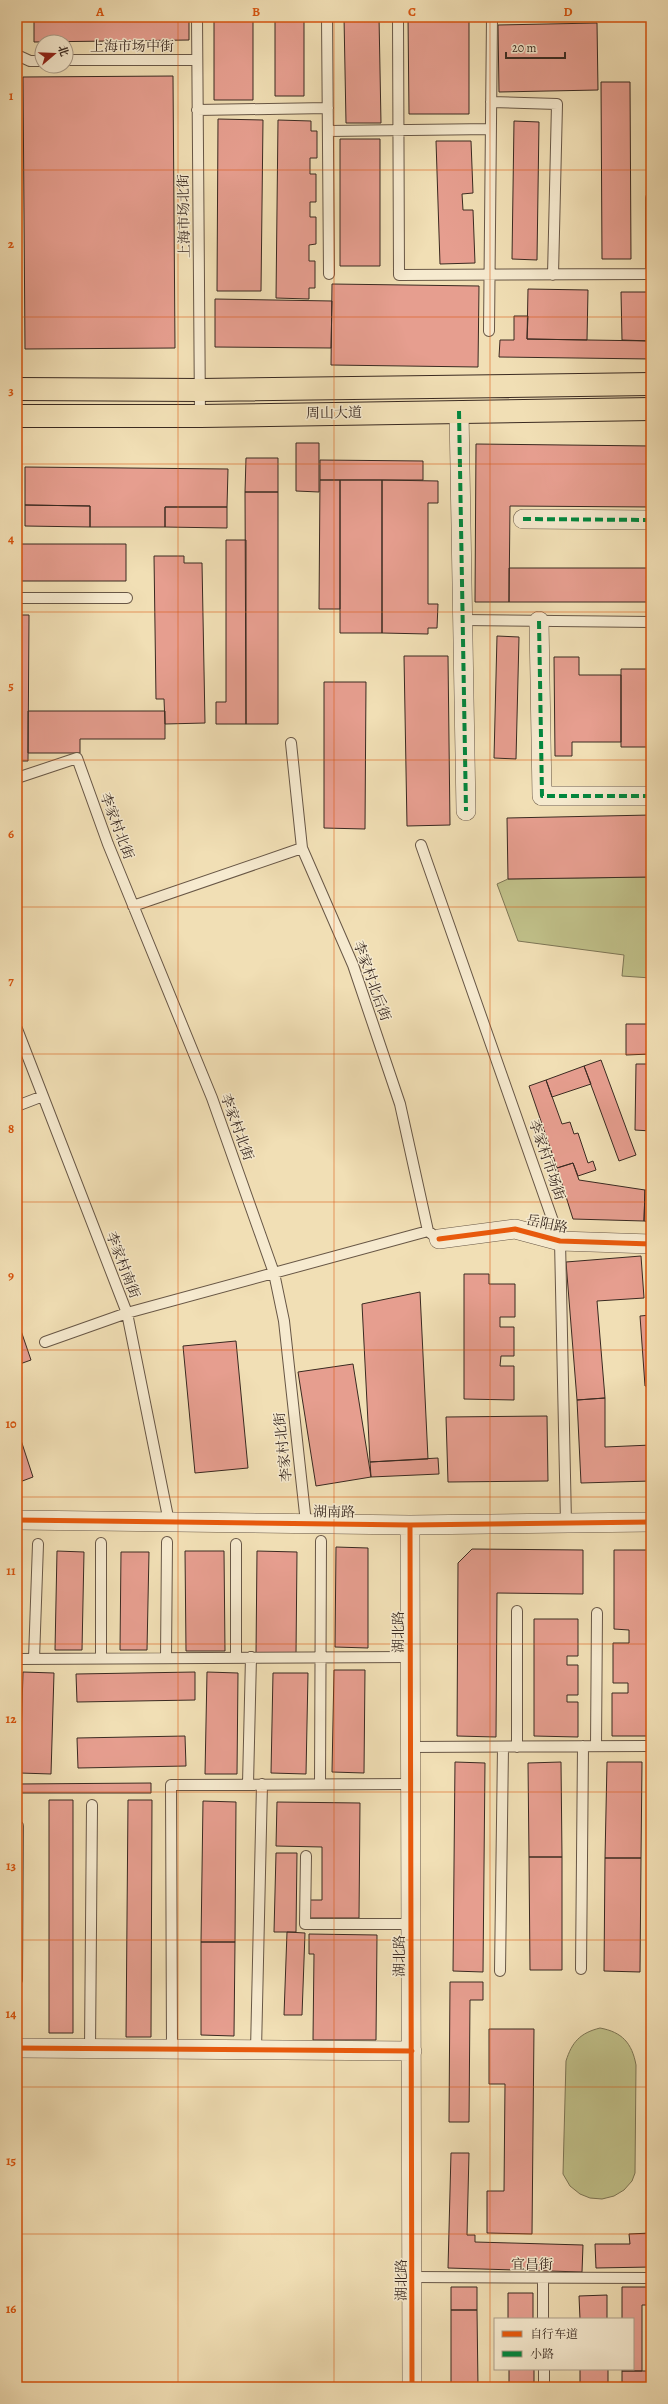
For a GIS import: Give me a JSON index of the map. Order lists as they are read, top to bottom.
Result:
{
  "streets": {
    "main road": ["周山大道"],
    "street": ["岳阳路", "湖南路", "湖北路"],
    "lane": [
      "上海市场中街",
      "上海市场北街",
      "李家村北街",
      "李家村北后街",
      "李家村市场街",
      "李家村南街",
      "宜昌街"
    ]
  },
  "crossings": [
    ["上海市场中街", "上海市场北街"],
    ["上海市场北街", "周山大道"],
    ["李家村北街", "湖南路"],
    ["李家村北后街", "岳阳路"],
    ["李家村市场街", "岳阳路"],
    ["李家村市场街", "湖南路"],
    ["李家村南街", "湖南路"],
    ["湖南路", "湖北路"],
    ["湖北路", "宜昌街"]
  ],
  "legend": ["自行车道", "小路"],
  "scale_bar": "20 m",
  "north": "right",
  "grid": {
    "columns": [
      "A",
      "B",
      "C",
      "D"
    ],
    "rows": [
      "1",
      "2",
      "3",
      "4",
      "5",
      "6",
      "7",
      "8",
      "9",
      "10",
      "11",
      "12",
      "13",
      "14",
      "15",
      "16"
    ]
  }
}
